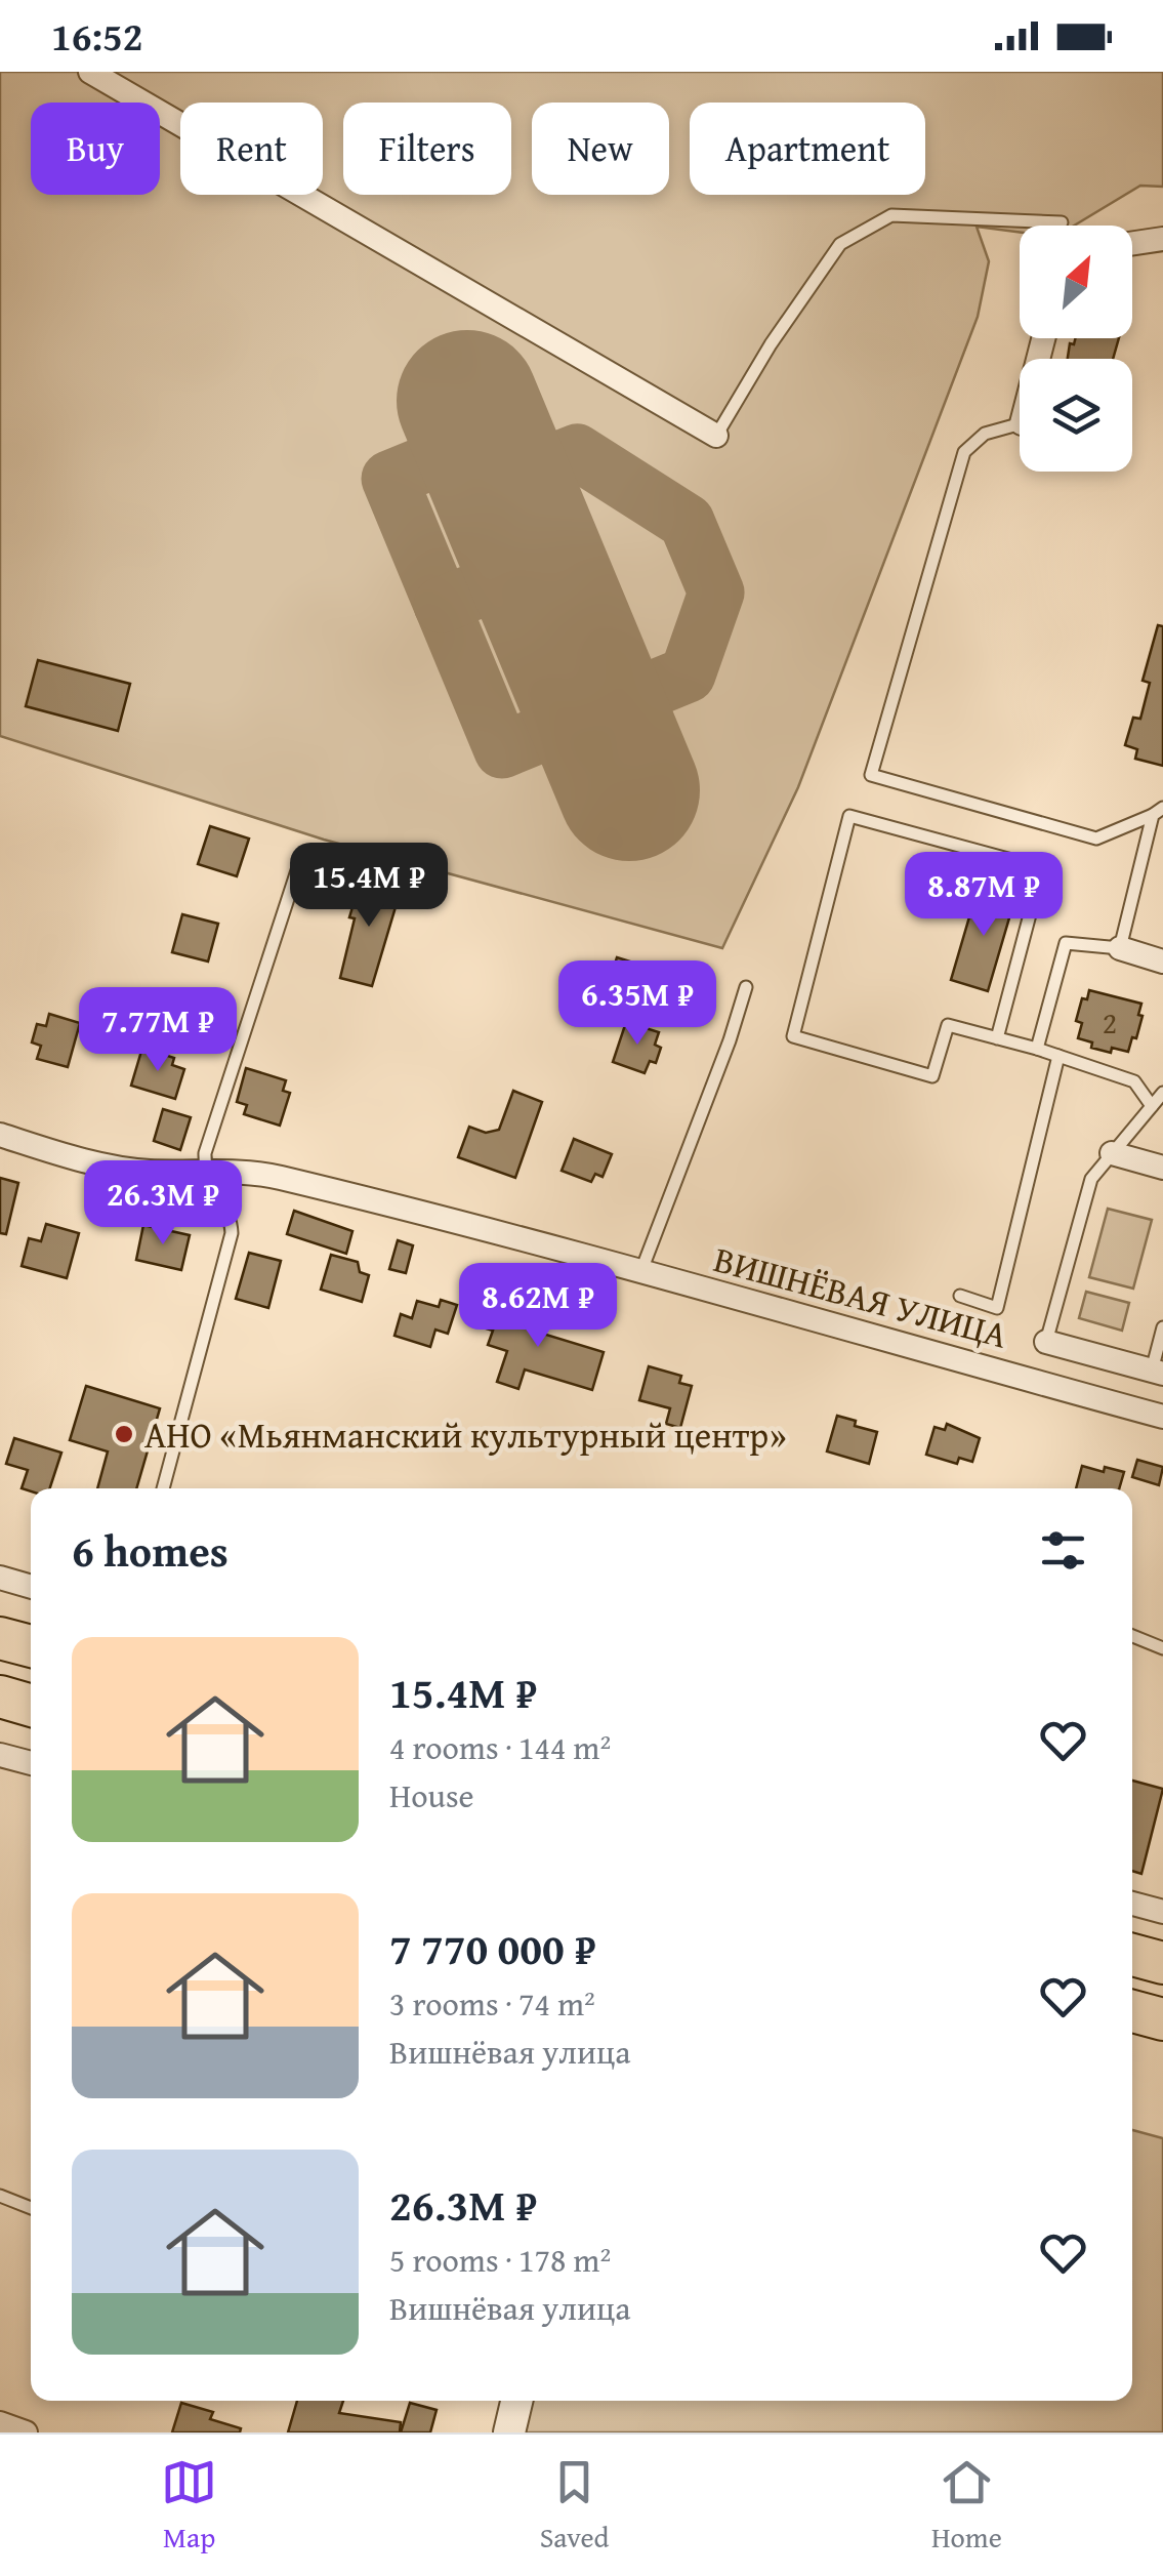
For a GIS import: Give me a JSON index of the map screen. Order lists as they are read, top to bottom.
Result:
{
  "streets": {
    "street": ["ВИШНЁВАЯ УЛИЦА"]
  },
  "places": ["АНО «Мьянманский культурный центр»"],
  "house_numbers": ["2"],
  "north": "top right",
  "page": {
    "status": "16:52",
    "chip": [
      "Buy",
      "Rent",
      "Filters",
      "New",
      "Apartment"
    ],
    "price": [
      "15.4M ₽",
      "8.87M ₽",
      "6.35M ₽",
      "7.77M ₽",
      "26.3M ₽",
      "8.62M ₽"
    ],
    "heading": "6 homes",
    "list": [
      {
        "name": "15.4M ₽",
        "note": "4 rooms · 144 m² · House"
      },
      {
        "name": "7 770 000 ₽",
        "note": "3 rooms · 74 m² · Вишнёвая улица"
      },
      {
        "name": "26.3M ₽",
        "note": "5 rooms · 178 m² · Вишнёвая улица"
      }
    ],
    "tabs": ["Map", "Saved", "Home"]
  }
}
